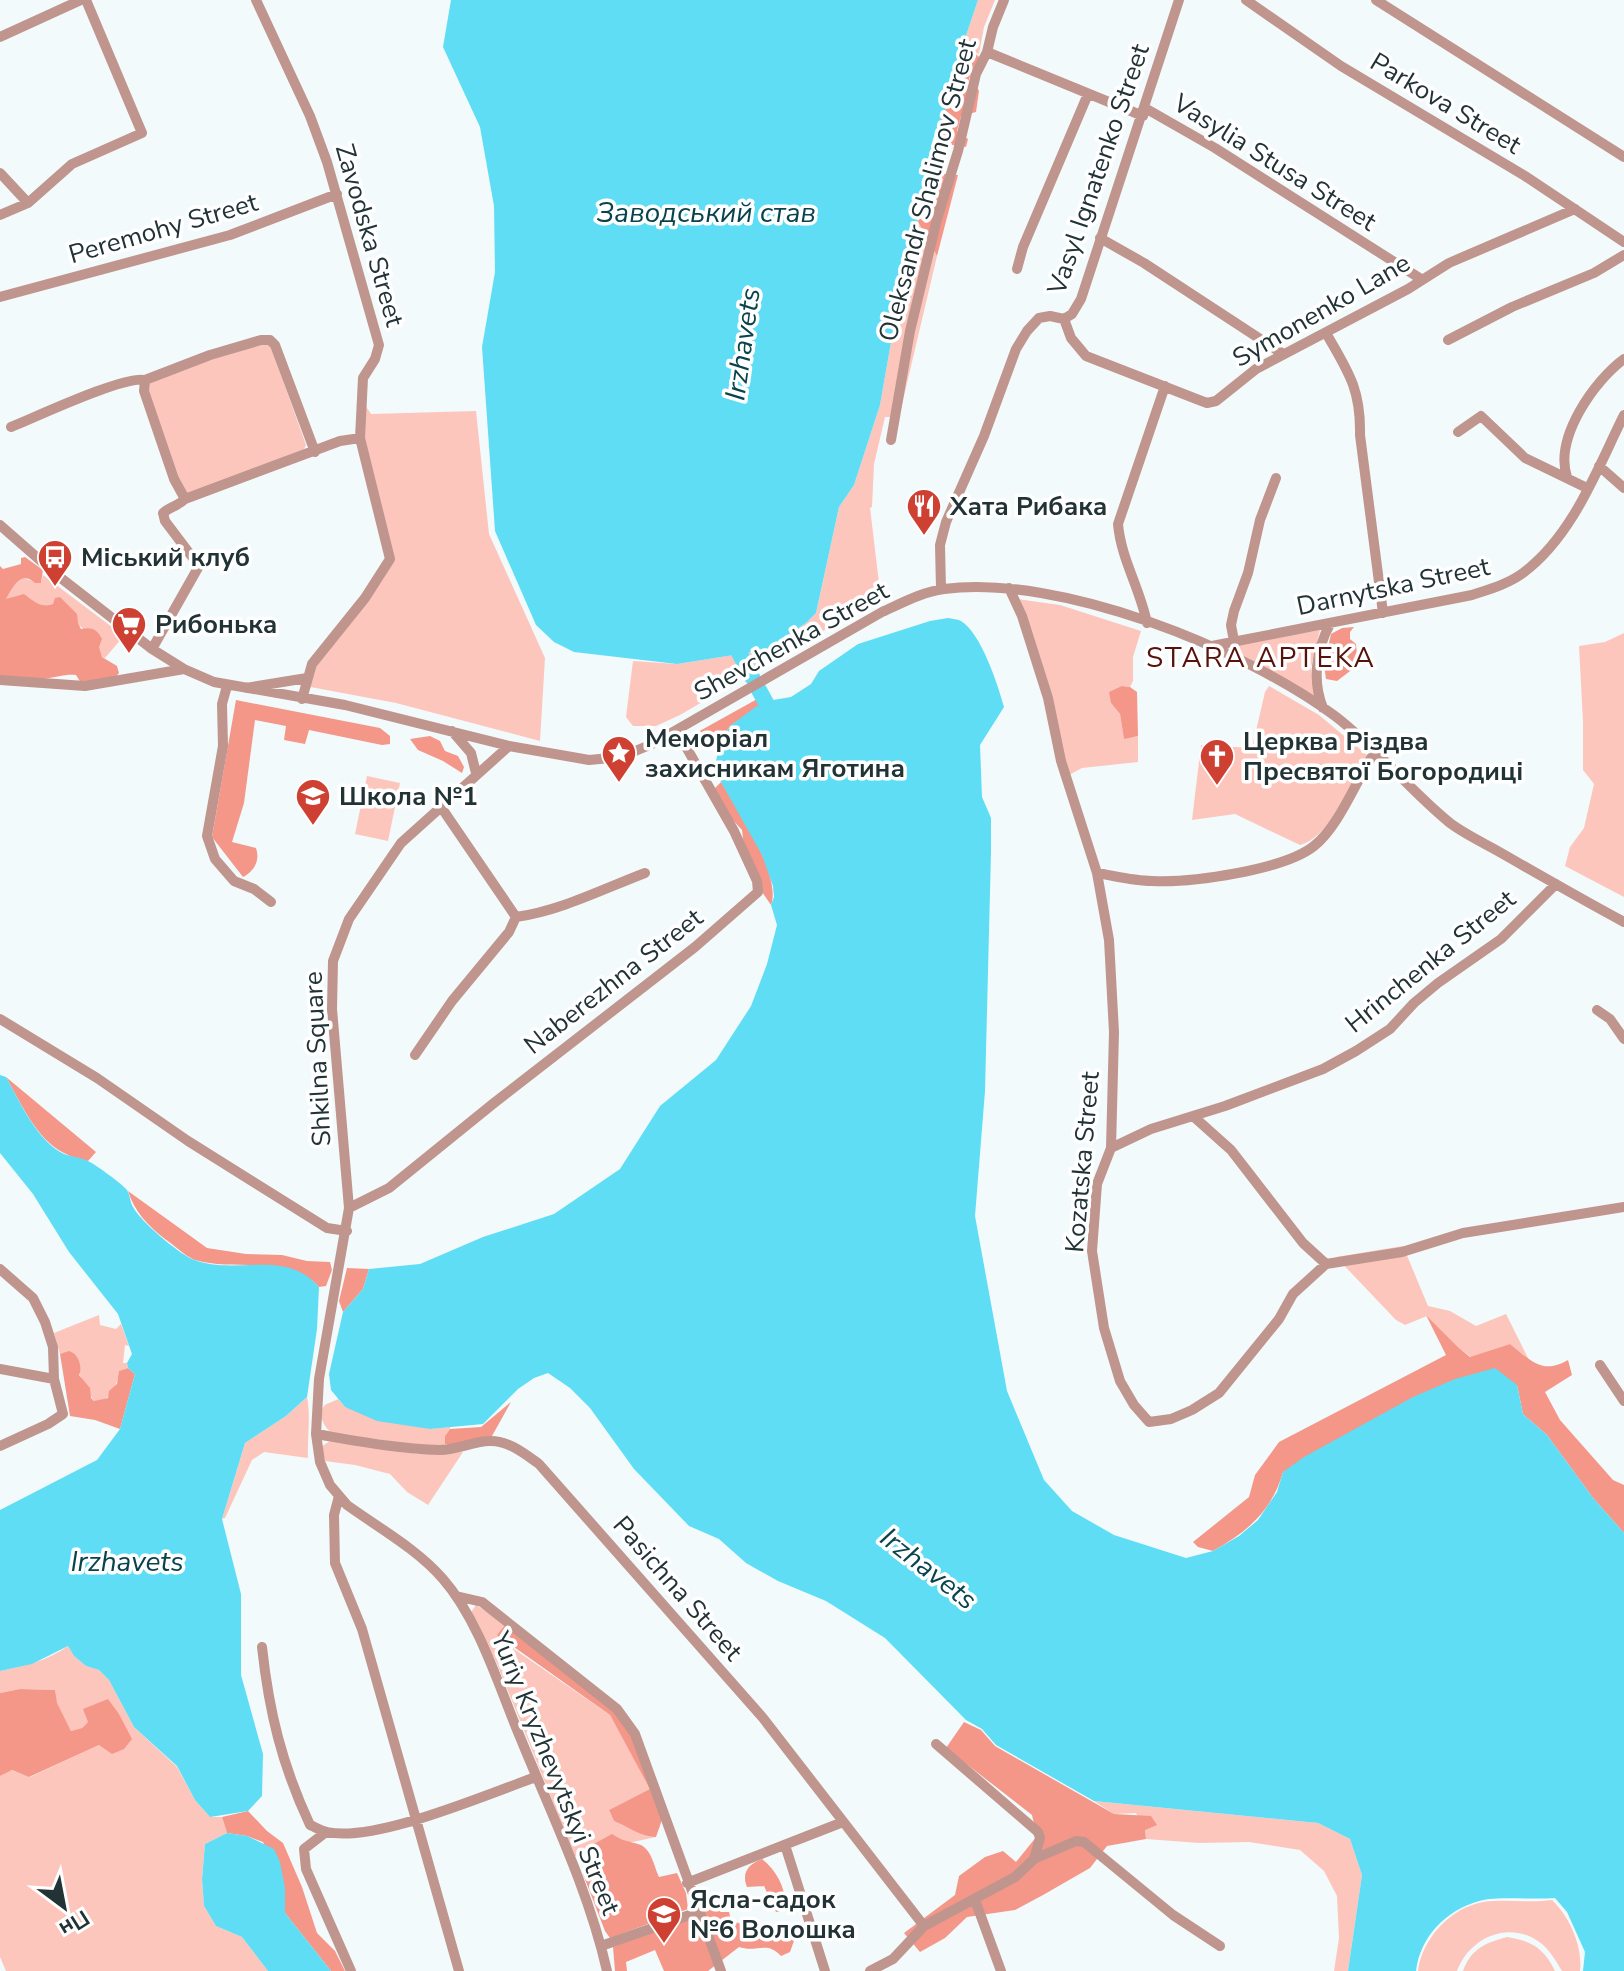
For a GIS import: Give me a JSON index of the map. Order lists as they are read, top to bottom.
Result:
{
  "streets": {
    "street": [
      "Parkova Street",
      "Vasylia Stusa Street",
      "Vasyl Ignatenko Street",
      "Oleksandr Shalimov Street",
      "Peremohy Street",
      "Zavodska Street",
      "Symonenko Lane",
      "Darnytska Street",
      "Shevchenka Street",
      "Hrinchenka Street",
      "Naberezhna Street",
      "Shkilna Square",
      "Kozatska Street",
      "Pasichna Street",
      "Yuriy Kryzhevytskyi Street"
    ]
  },
  "crossings": [
    ["Parkova Street", "Symonenko Lane"],
    ["Vasylia Stusa Street", "Vasyl Ignatenko Street"],
    ["Vasylia Stusa Street", "Oleksandr Shalimov Street"],
    ["Vasylia Stusa Street", "Symonenko Lane"],
    ["Vasyl Ignatenko Street", "Symonenko Lane"],
    ["Vasyl Ignatenko Street", "Shevchenka Street"],
    ["Peremohy Street", "Zavodska Street"],
    ["Zavodska Street", "Shevchenka Street"],
    ["Darnytska Street", "Shevchenka Street"],
    ["Shevchenka Street", "Hrinchenka Street"],
    ["Shevchenka Street", "Naberezhna Street"],
    ["Shevchenka Street", "Shkilna Square"],
    ["Shevchenka Street", "Kozatska Street"],
    ["Hrinchenka Street", "Kozatska Street"],
    ["Naberezhna Street", "Shkilna Square"],
    ["Shkilna Square", "Pasichna Street"],
    ["Shkilna Square", "Yuriy Kryzhevytskyi Street"],
    ["Pasichna Street", "Yuriy Kryzhevytskyi Street"]
  ],
  "districts": ["STARA APTEKA"],
  "water": ["Заводський став", "Irzhavets"],
  "places": {
    "restaurant": ["Хата Рибака"],
    "bus stop": ["Міський клуб"],
    "supermarket": ["Рибонька"],
    "place": ["Меморіал захисникам Яготина"],
    "church": ["Церква Різдва Пресвятої Богородиці"],
    "school or university": ["Школа №1", "Ясла-садок №6 Волошка"]
  },
  "north": "bottom right"
}
